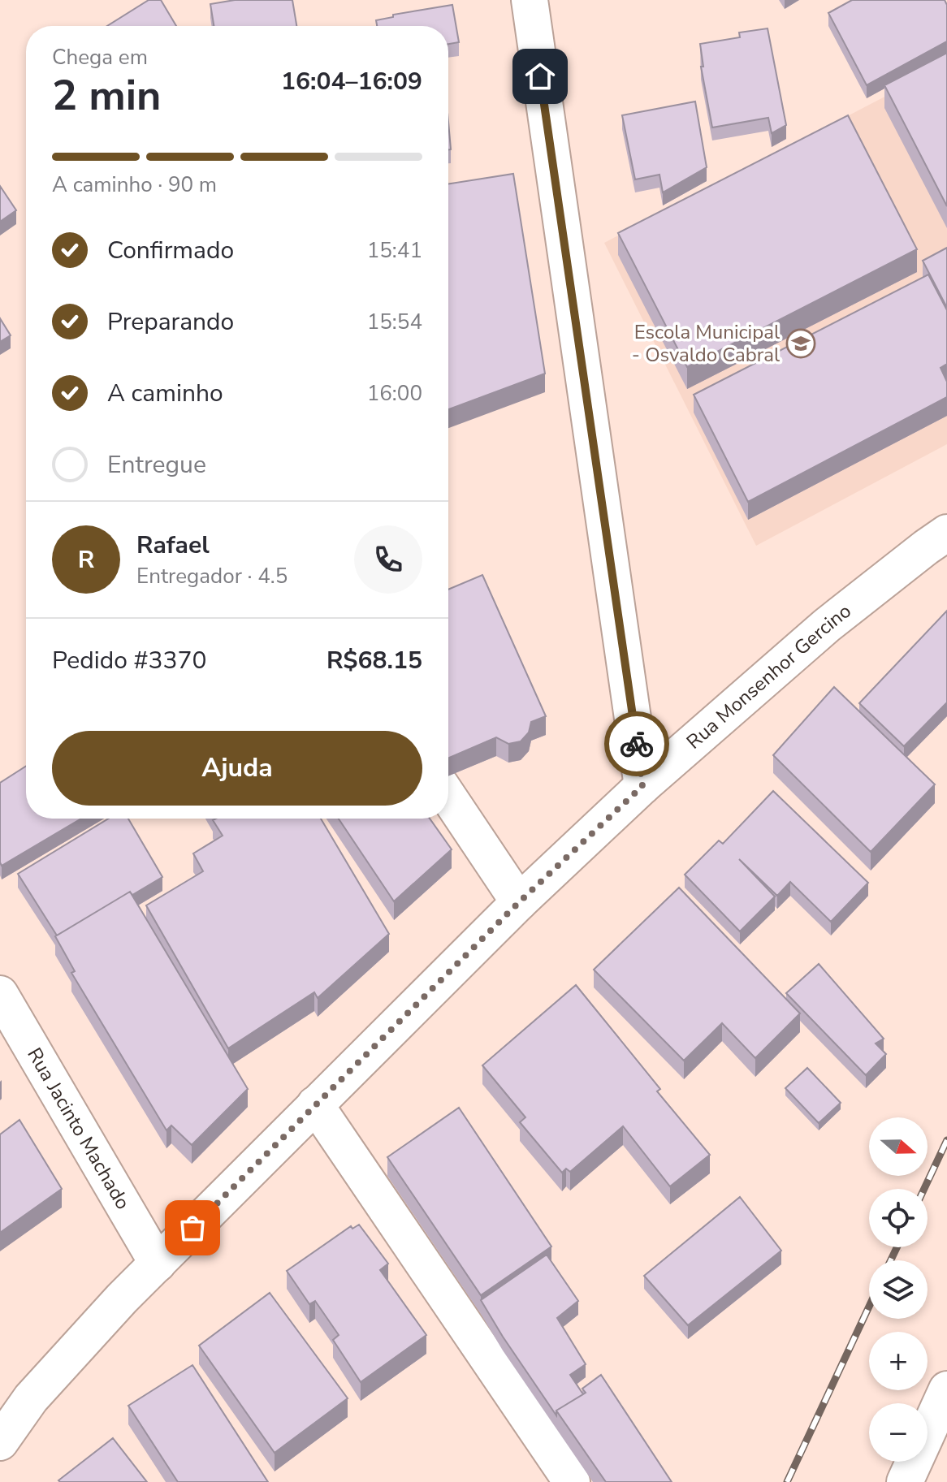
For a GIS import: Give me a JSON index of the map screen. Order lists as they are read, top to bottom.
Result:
{
  "streets": {
    "main road": ["Rua Monsenhor Gercino", "Rua Jacinto Machado"]
  },
  "crossings": [
    ["Rua Monsenhor Gercino", "Rua Jacinto Machado"]
  ],
  "places": {
    "school or university": ["Escola Municipal - Osvaldo Cabral"]
  },
  "north": "right",
  "page": {
    "heading": ["2 min", "Chega em", "16:04–16:09"],
    "panel": [
      "Rafael",
      "Entregador · 4.5",
      "Pedido #3370",
      "R$68.15"
    ],
    "bar": "A caminho · 90 m",
    "list": [
      ["Confirmado", "15:41"],
      ["Preparando", "15:54"],
      ["A caminho", "16:00"],
      "Entregue"
    ],
    "round": "R",
    "buttons": "Ajuda",
    "map_buttons": ["+", "−"]
  }
}
